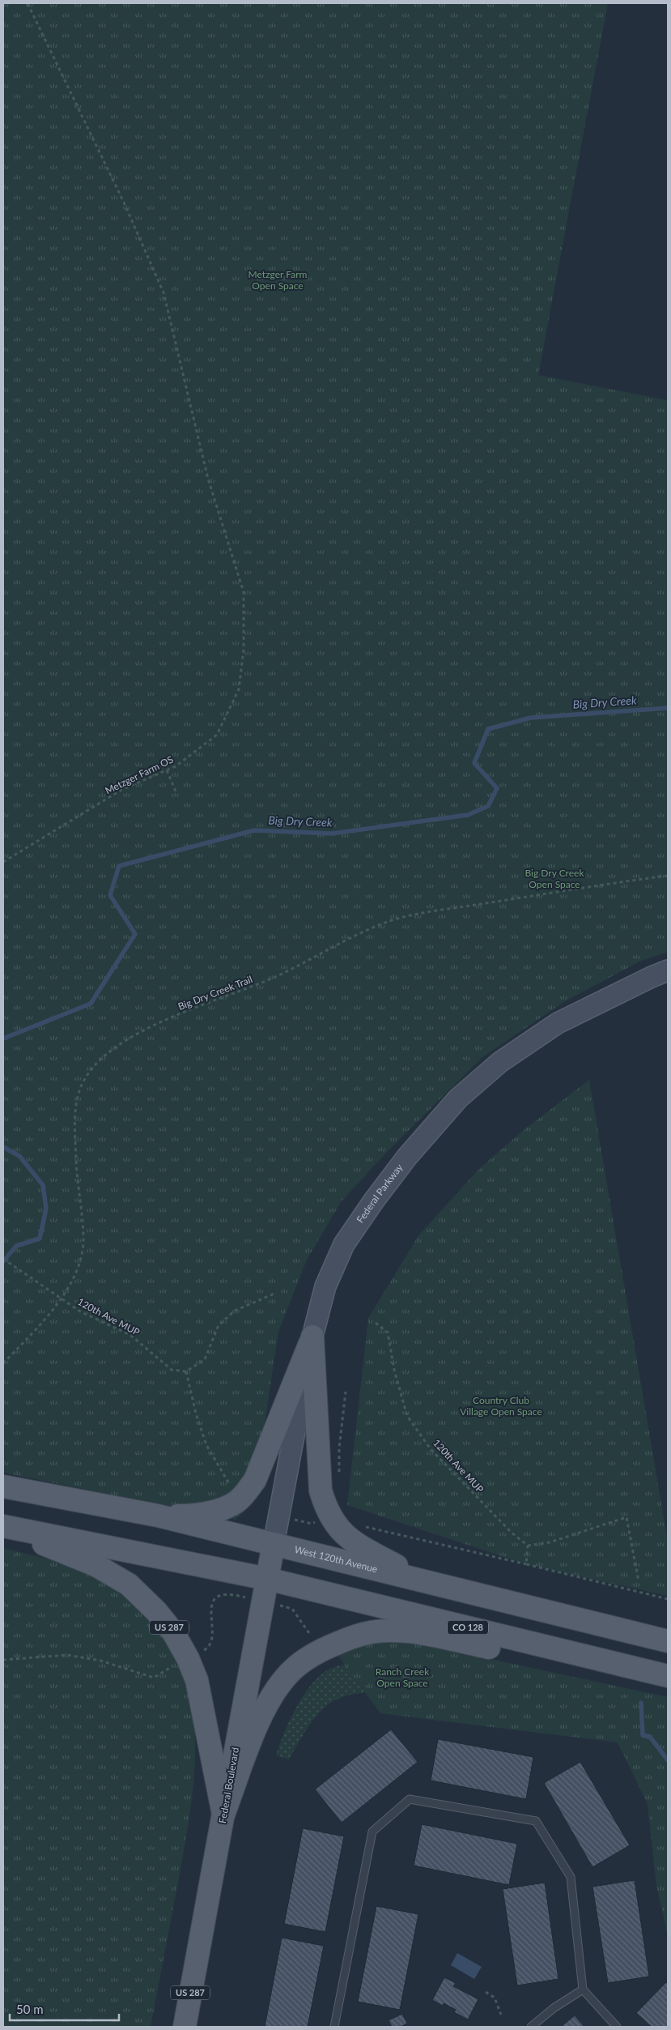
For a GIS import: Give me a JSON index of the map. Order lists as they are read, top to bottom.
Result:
{
  "streets": {
    "main road": [
      "Federal Parkway",
      "West 120th Avenue",
      "US 287",
      "CO 128",
      "Federal Boulevard"
    ],
    "path": ["Metzger Farm OS", "Big Dry Creek Trail", "120th Ave MUP"]
  },
  "crossings": [
    ["Big Dry Creek Trail", "120th Ave MUP"],
    ["Federal Parkway", "West 120th Avenue"],
    ["Federal Parkway", "Federal Boulevard"],
    ["West 120th Avenue", "Federal Boulevard"],
    ["US 287", "CO 128"],
    ["US 287", "Federal Boulevard"],
    ["CO 128", "Federal Boulevard"]
  ],
  "water": ["Big Dry Creek"],
  "parks": [
    "Metzger Farm Open Space",
    "Big Dry Creek Open Space",
    "Country Club Village Open Space",
    "Ranch Creek Open Space"
  ],
  "scale_bar": "50 m"
}
